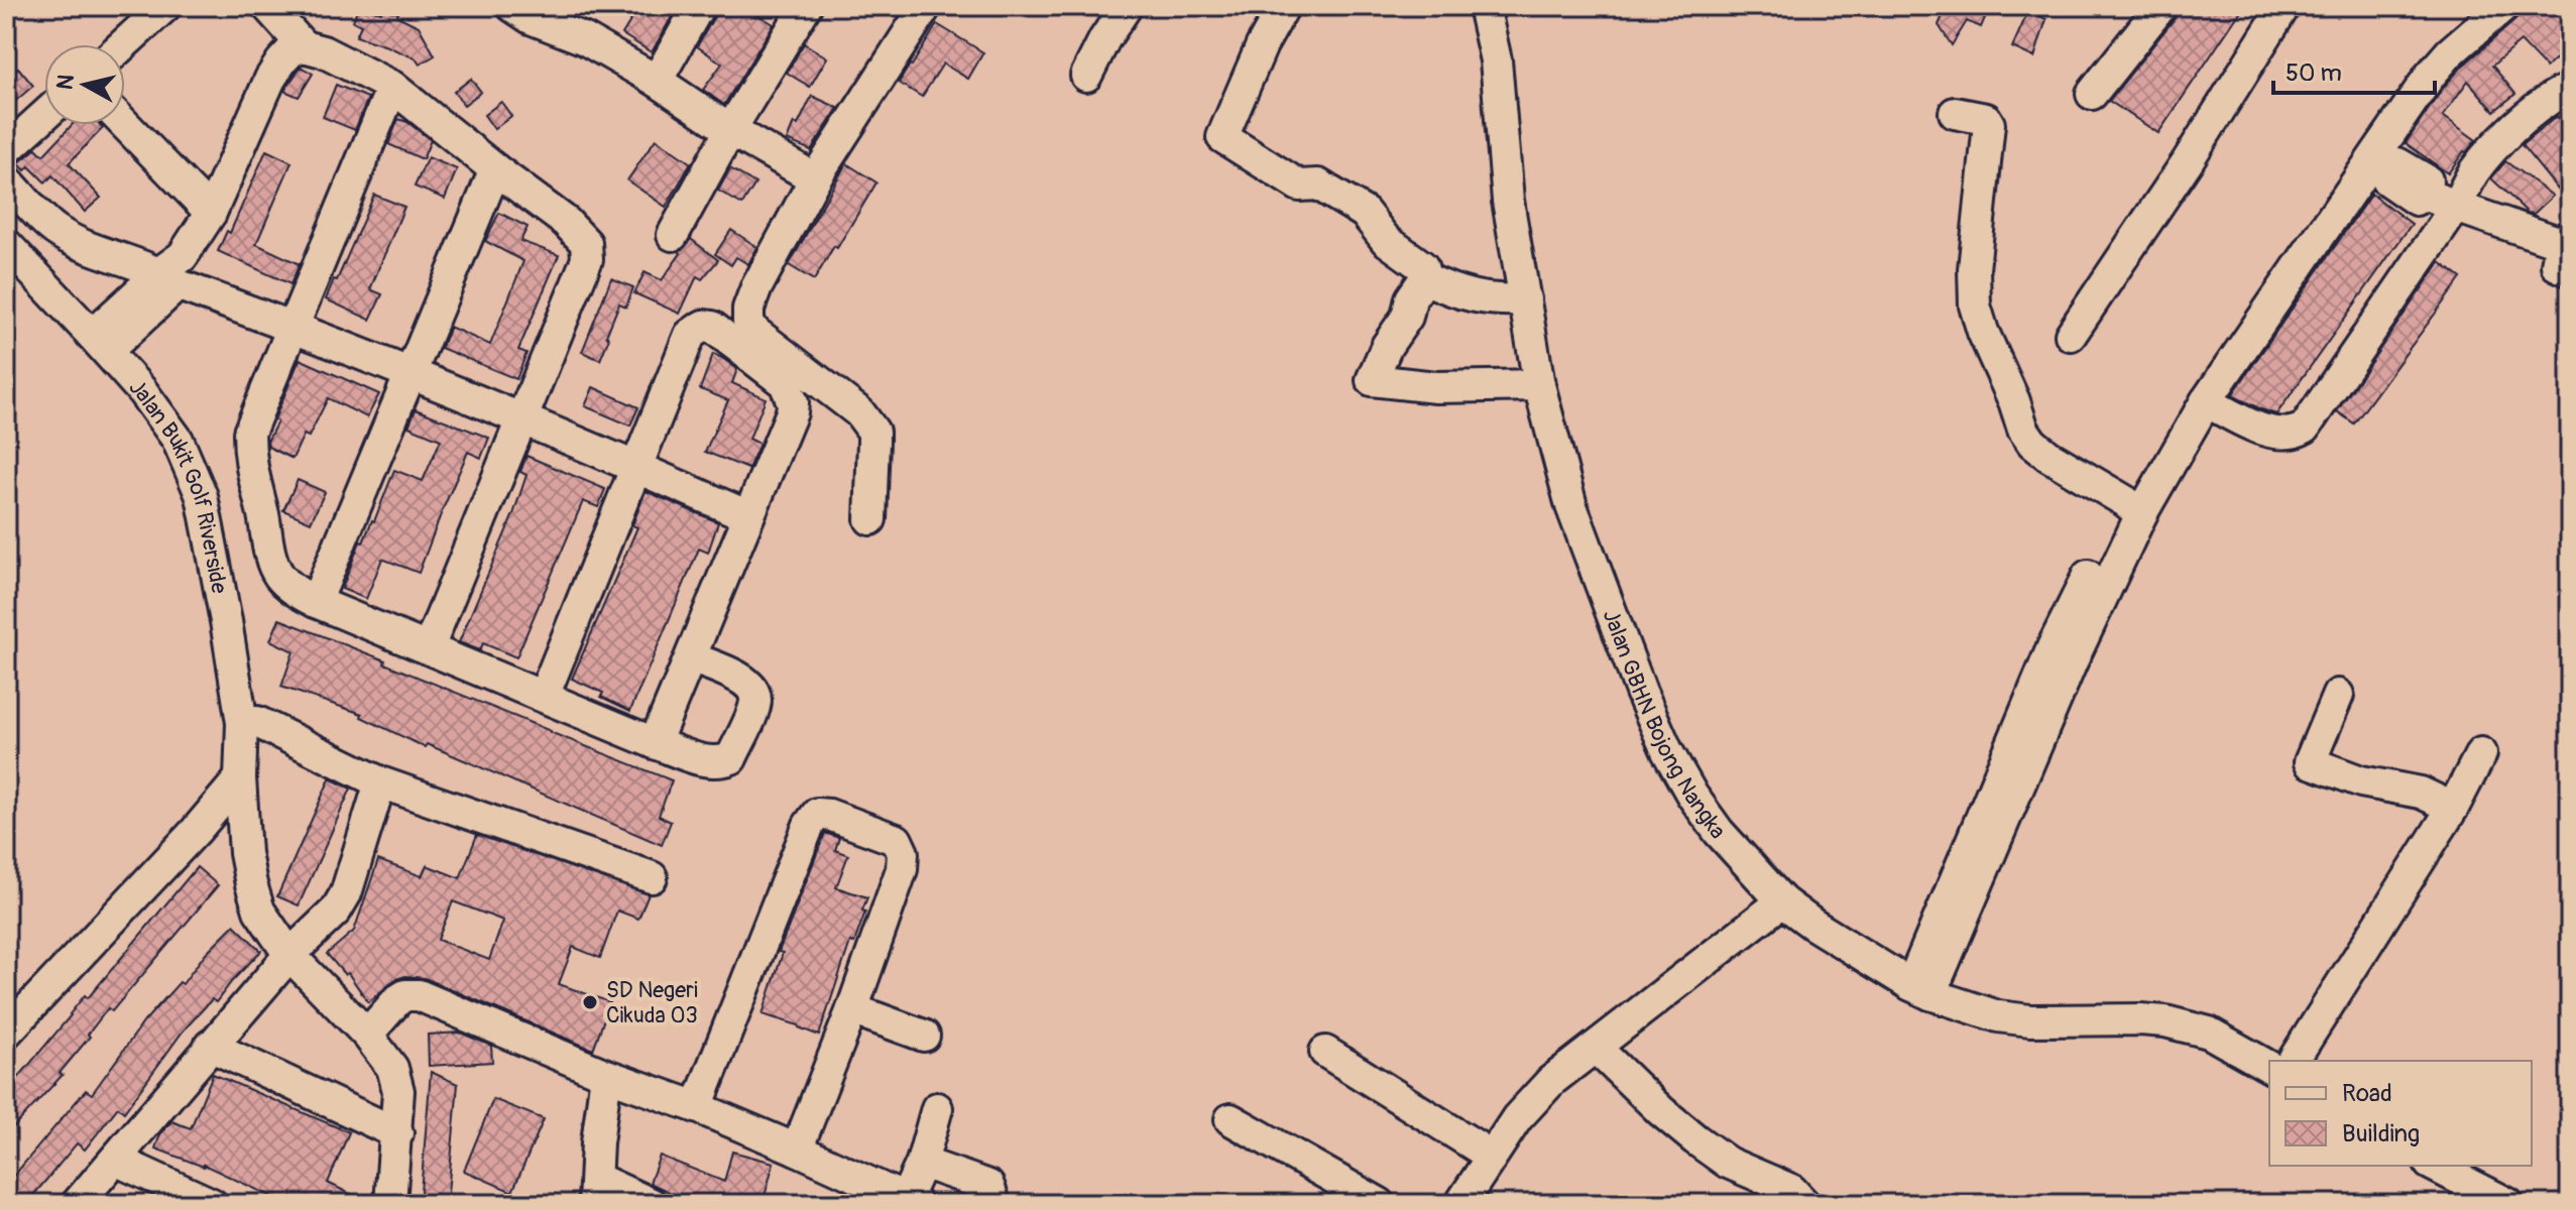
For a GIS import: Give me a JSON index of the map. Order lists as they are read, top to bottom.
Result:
{
  "streets": {
    "street": ["Jalan Bukit Golf Riverside", "Jalan GBHN Bojong Nangka"]
  },
  "places": ["SD Negeri Cikuda 03"],
  "legend": ["Road", "Building"],
  "scale_bar": "50 m",
  "north": "left"
}
